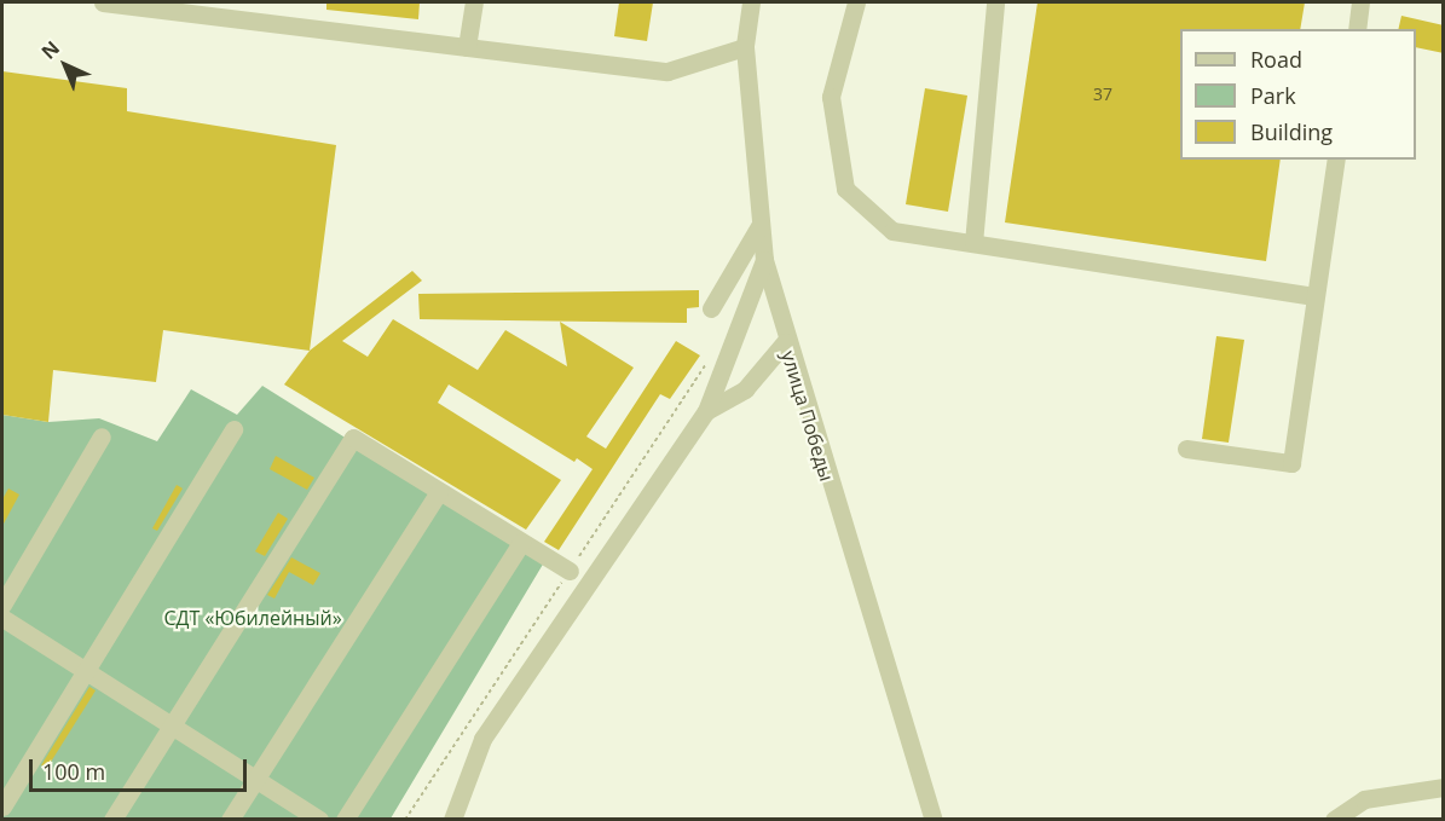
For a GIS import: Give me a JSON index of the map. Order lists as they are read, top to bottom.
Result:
{
  "streets": {
    "street": ["улица Победы"]
  },
  "parks": ["СДТ «Юбилейный»"],
  "house_numbers": ["37"],
  "legend": ["Road", "Park", "Building"],
  "scale_bar": "100 m",
  "north": "top left"
}
